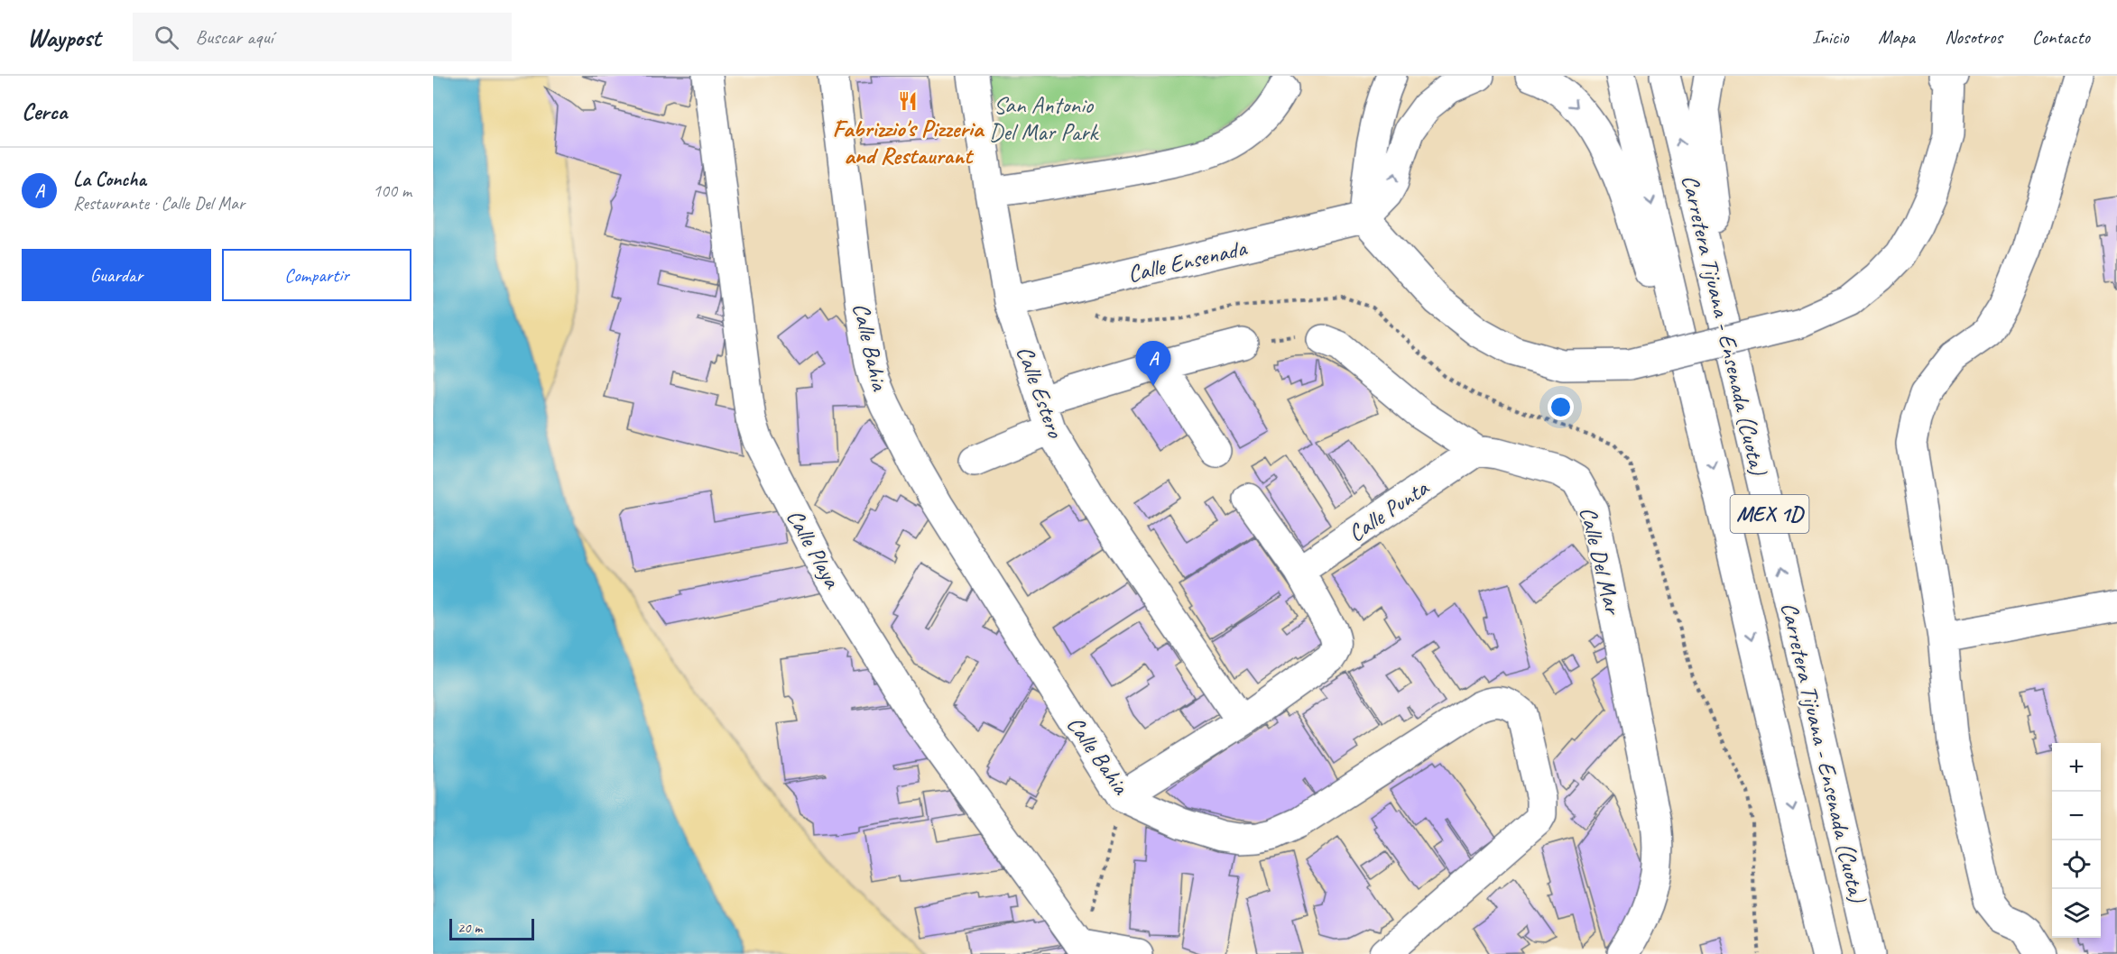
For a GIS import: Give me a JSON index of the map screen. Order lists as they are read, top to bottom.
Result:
{
  "streets": {
    "main road": [
      "Calle Ensenada",
      "Carretera Tijuana - Ensenada (Cuota)",
      "Calle Bahia",
      "Calle Estero",
      "Calle Punta",
      "MEX 1D",
      "Calle Playa",
      "Calle Del Mar"
    ]
  },
  "crossings": [
    ["Calle Ensenada", "Calle Estero"],
    ["Calle Punta", "Calle Del Mar"]
  ],
  "parks": ["San Antonio Del Mar Park"],
  "places": {
    "restaurant": ["Fabrizzio's Pizzeria and Restaurant"]
  },
  "scale_bar": "20 m",
  "page": {
    "header": "Waypost",
    "search": "Buscar aquí",
    "nav": [
      "Inicio",
      "Mapa",
      "Nosotros",
      "Contacto"
    ],
    "heading": "Cerca",
    "list": [
      {
        "mark": "A",
        "name": "La Concha",
        "note": "Restaurante · Calle Del Mar",
        "value": "100 m"
      }
    ],
    "buttons": ["Guardar", "Compartir"],
    "pins": "A",
    "map_buttons": ["+", "−"],
    "scale": "20 m"
  }
}
